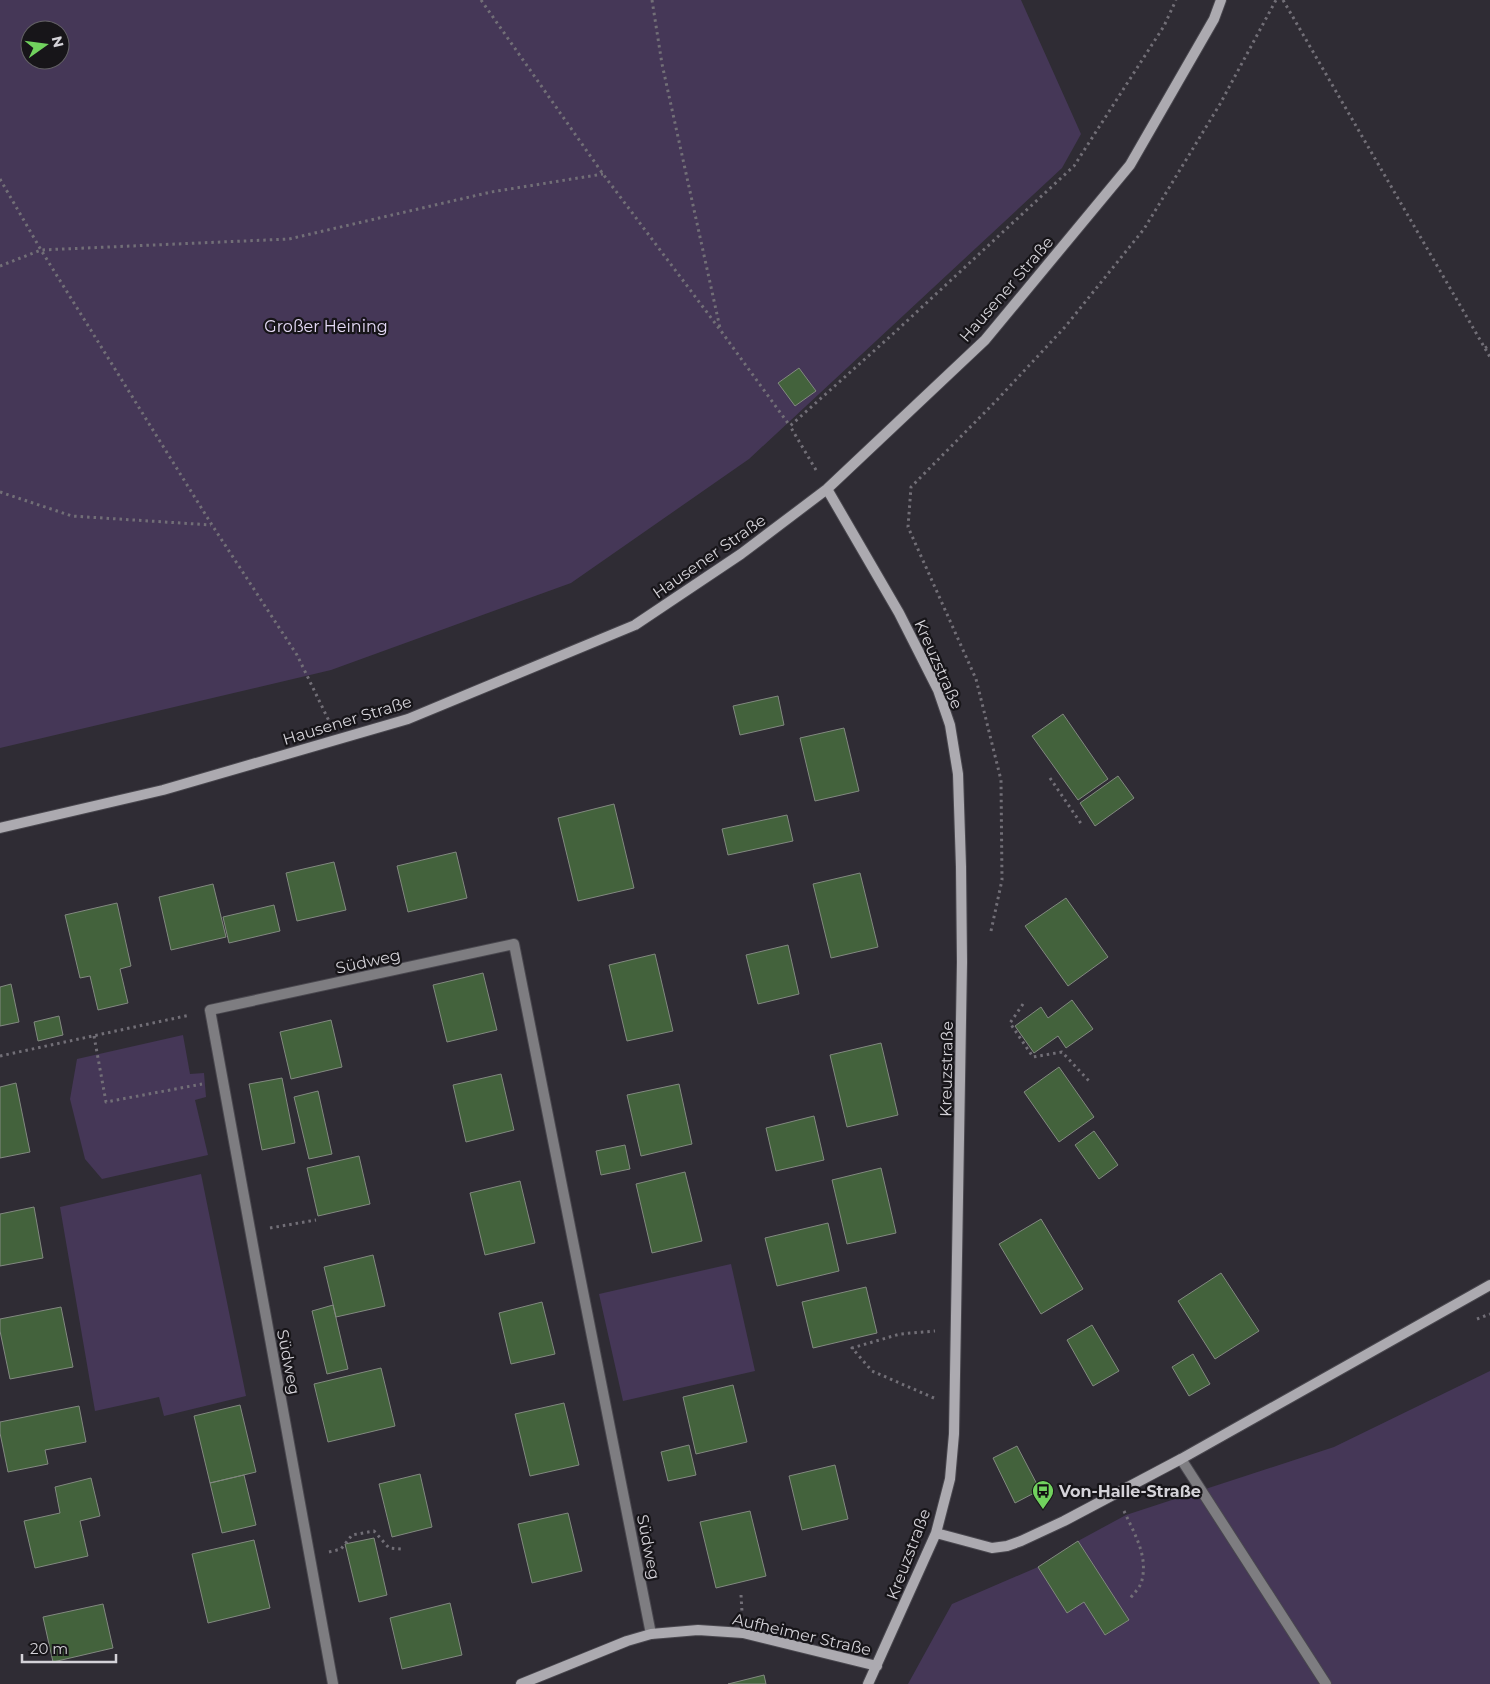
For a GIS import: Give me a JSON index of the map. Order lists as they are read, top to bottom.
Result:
{
  "streets": {
    "street": [
      "Hausener Straße",
      "Kreuzstraße",
      "Südweg",
      "Aufheimer Straße"
    ]
  },
  "crossings": [
    ["Hausener Straße", "Kreuzstraße"],
    ["Kreuzstraße", "Aufheimer Straße"],
    ["Südweg", "Aufheimer Straße"]
  ],
  "parks": ["Großer Heining"],
  "places": {
    "bus stop": ["Von-Halle-Straße"]
  },
  "scale_bar": "20 m",
  "north": "right"
}
